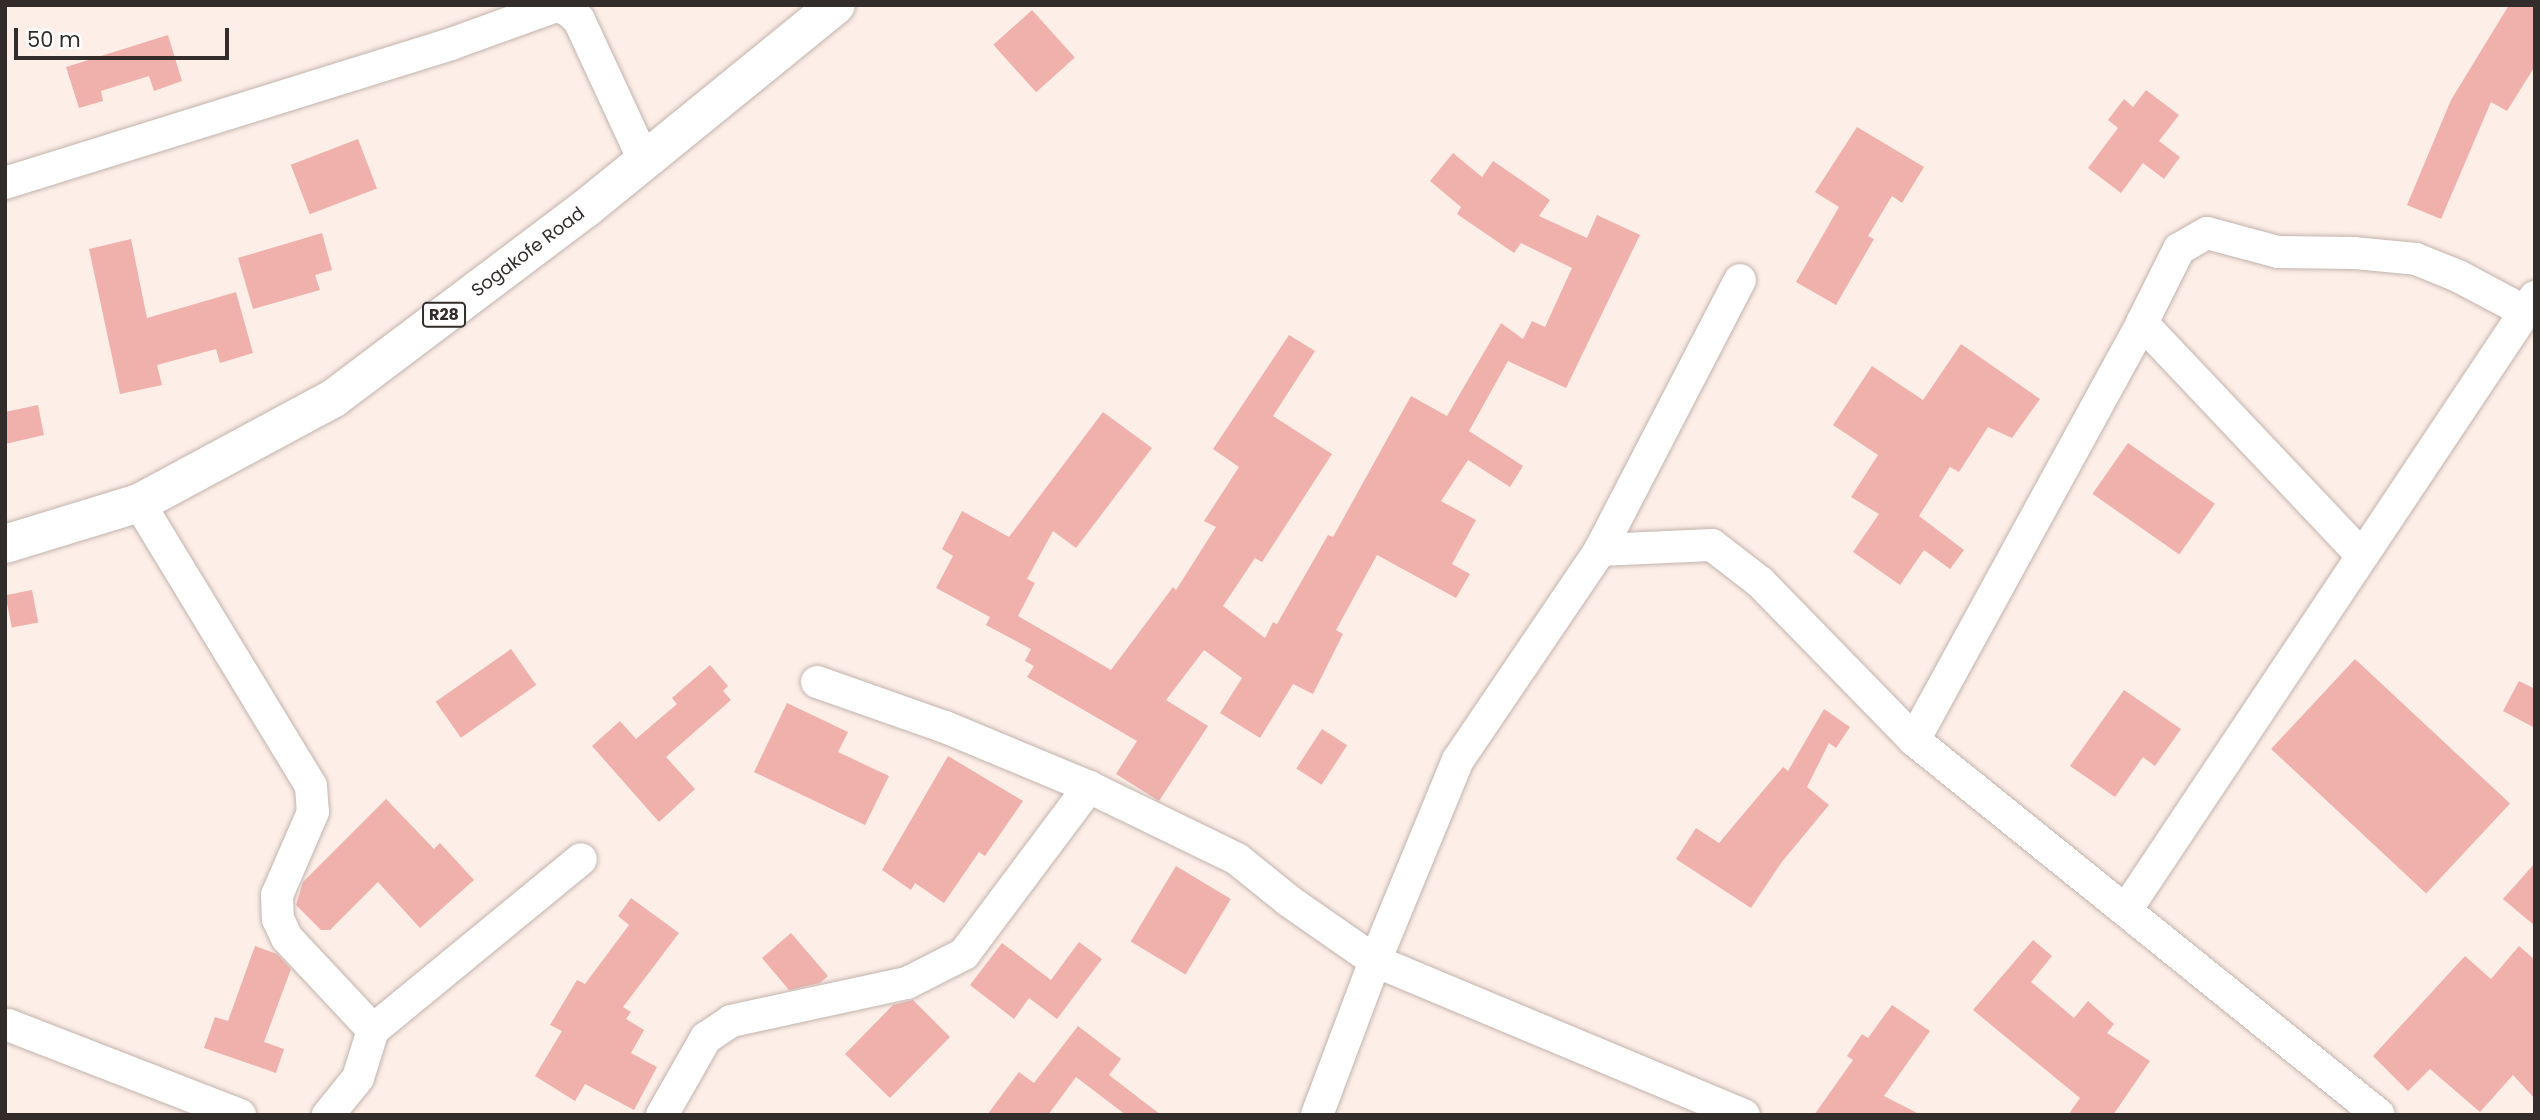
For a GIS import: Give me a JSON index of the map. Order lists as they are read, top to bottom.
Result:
{
  "streets": {
    "main road": ["Sogakofe Road", "R28"]
  },
  "scale_bar": "50 m"
}
